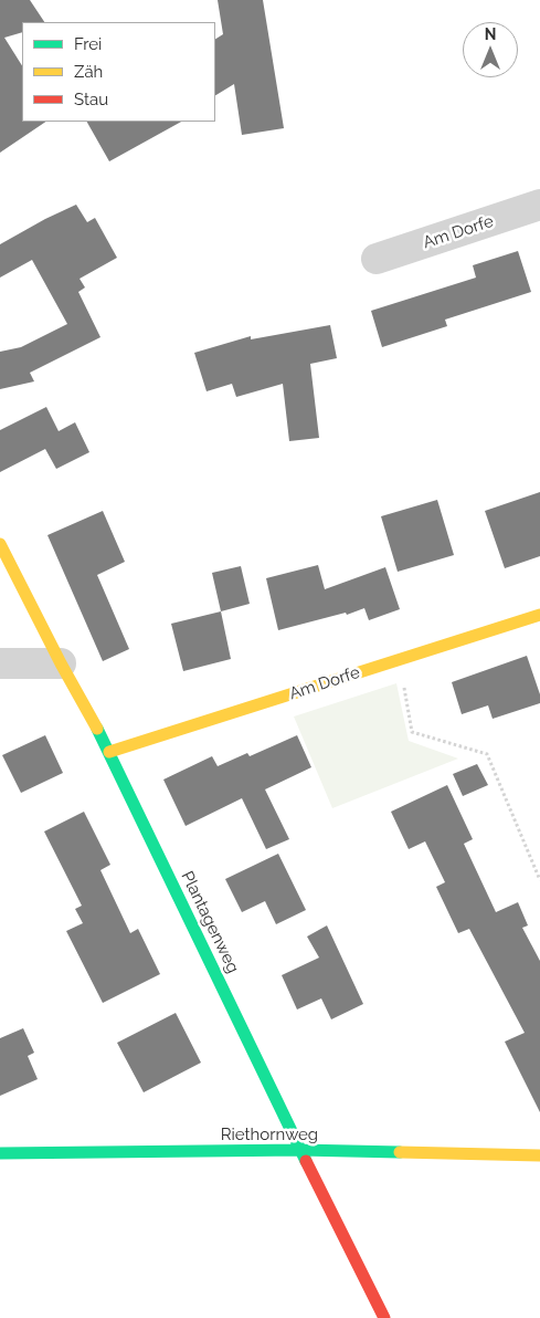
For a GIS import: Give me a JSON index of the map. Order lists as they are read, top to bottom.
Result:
{
  "streets": {
    "street": ["Am Dorfe", "Plantagenweg", "Riethornweg"]
  },
  "crossings": [
    ["Am Dorfe", "Plantagenweg"],
    ["Plantagenweg", "Riethornweg"]
  ],
  "legend": ["Frei", "Zäh", "Stau"],
  "north": "top"
}
